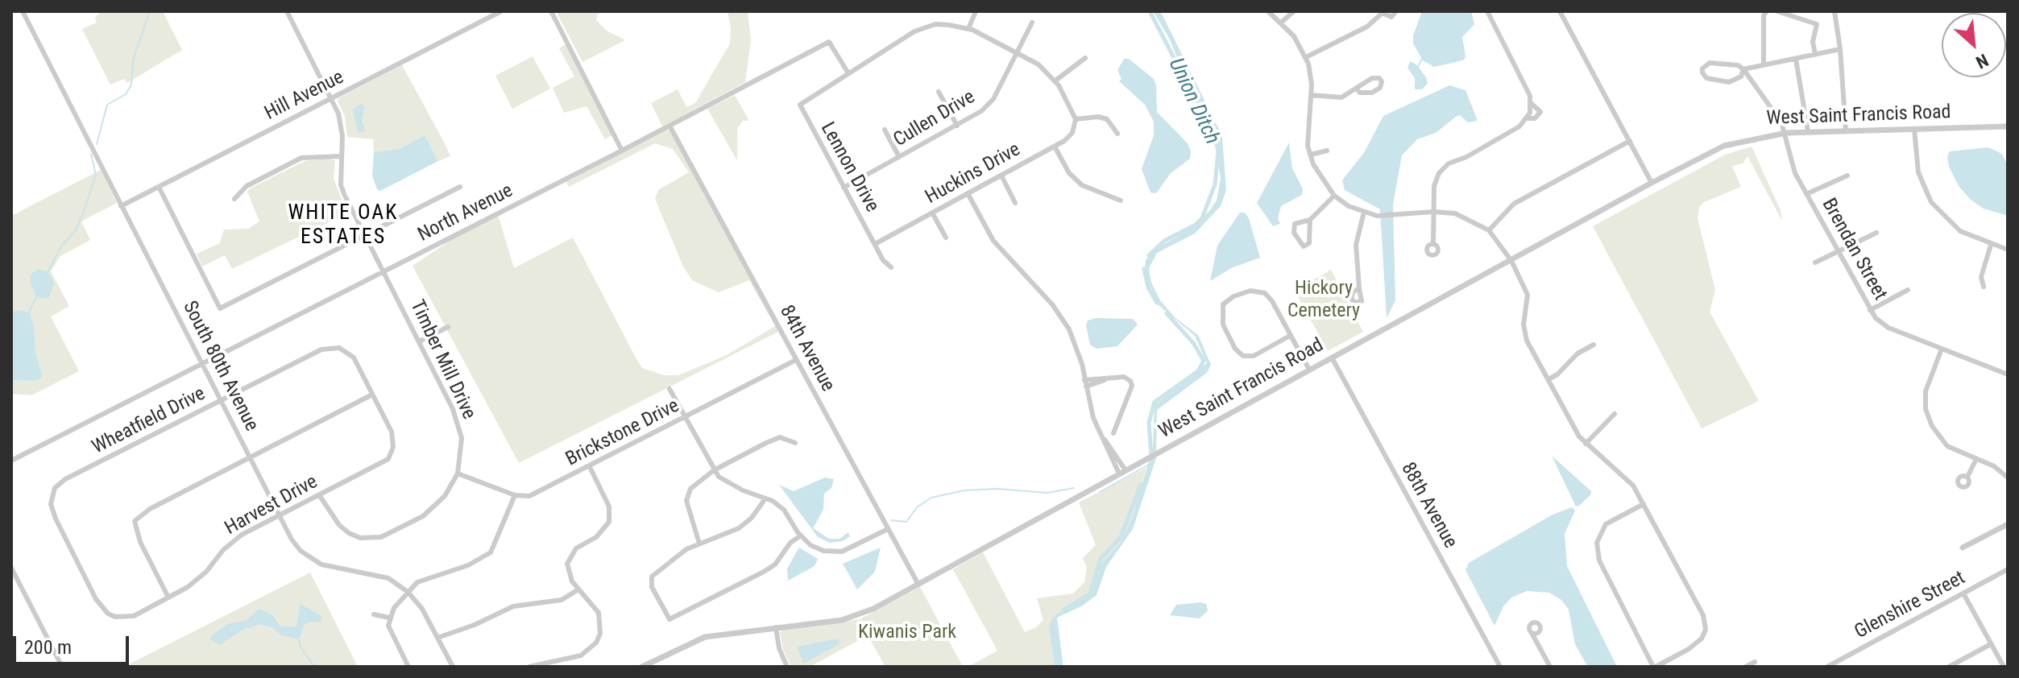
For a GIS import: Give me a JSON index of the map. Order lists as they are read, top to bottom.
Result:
{
  "streets": {
    "street": [
      "Hill Avenue",
      "West Saint Francis Road",
      "Cullen Drive",
      "Lennon Drive",
      "Huckins Drive",
      "North Avenue",
      "Brendan Street",
      "84th Avenue",
      "Timber Mill Drive",
      "South 80th Avenue",
      "Wheatfield Drive",
      "Brickstone Drive",
      "Harvest Drive",
      "88th Avenue",
      "Glenshire Street"
    ]
  },
  "crossings": [
    ["Hill Avenue", "Timber Mill Drive"],
    ["Hill Avenue", "South 80th Avenue"],
    ["West Saint Francis Road", "Brendan Street"],
    ["West Saint Francis Road", "84th Avenue"],
    ["West Saint Francis Road", "88th Avenue"],
    ["Cullen Drive", "Lennon Drive"],
    ["Lennon Drive", "Huckins Drive"],
    ["Lennon Drive", "North Avenue"],
    ["North Avenue", "84th Avenue"],
    ["North Avenue", "Timber Mill Drive"],
    ["North Avenue", "South 80th Avenue"],
    ["84th Avenue", "Brickstone Drive"],
    ["Timber Mill Drive", "Harvest Drive"],
    ["South 80th Avenue", "Wheatfield Drive"],
    ["South 80th Avenue", "Harvest Drive"],
    ["Wheatfield Drive", "Harvest Drive"]
  ],
  "districts": ["WHITE OAK ESTATES"],
  "water": ["Union Ditch"],
  "parks": ["Hickory Cemetery", "Kiwanis Park"],
  "scale_bar": "200 m",
  "north": "bottom right"
}
